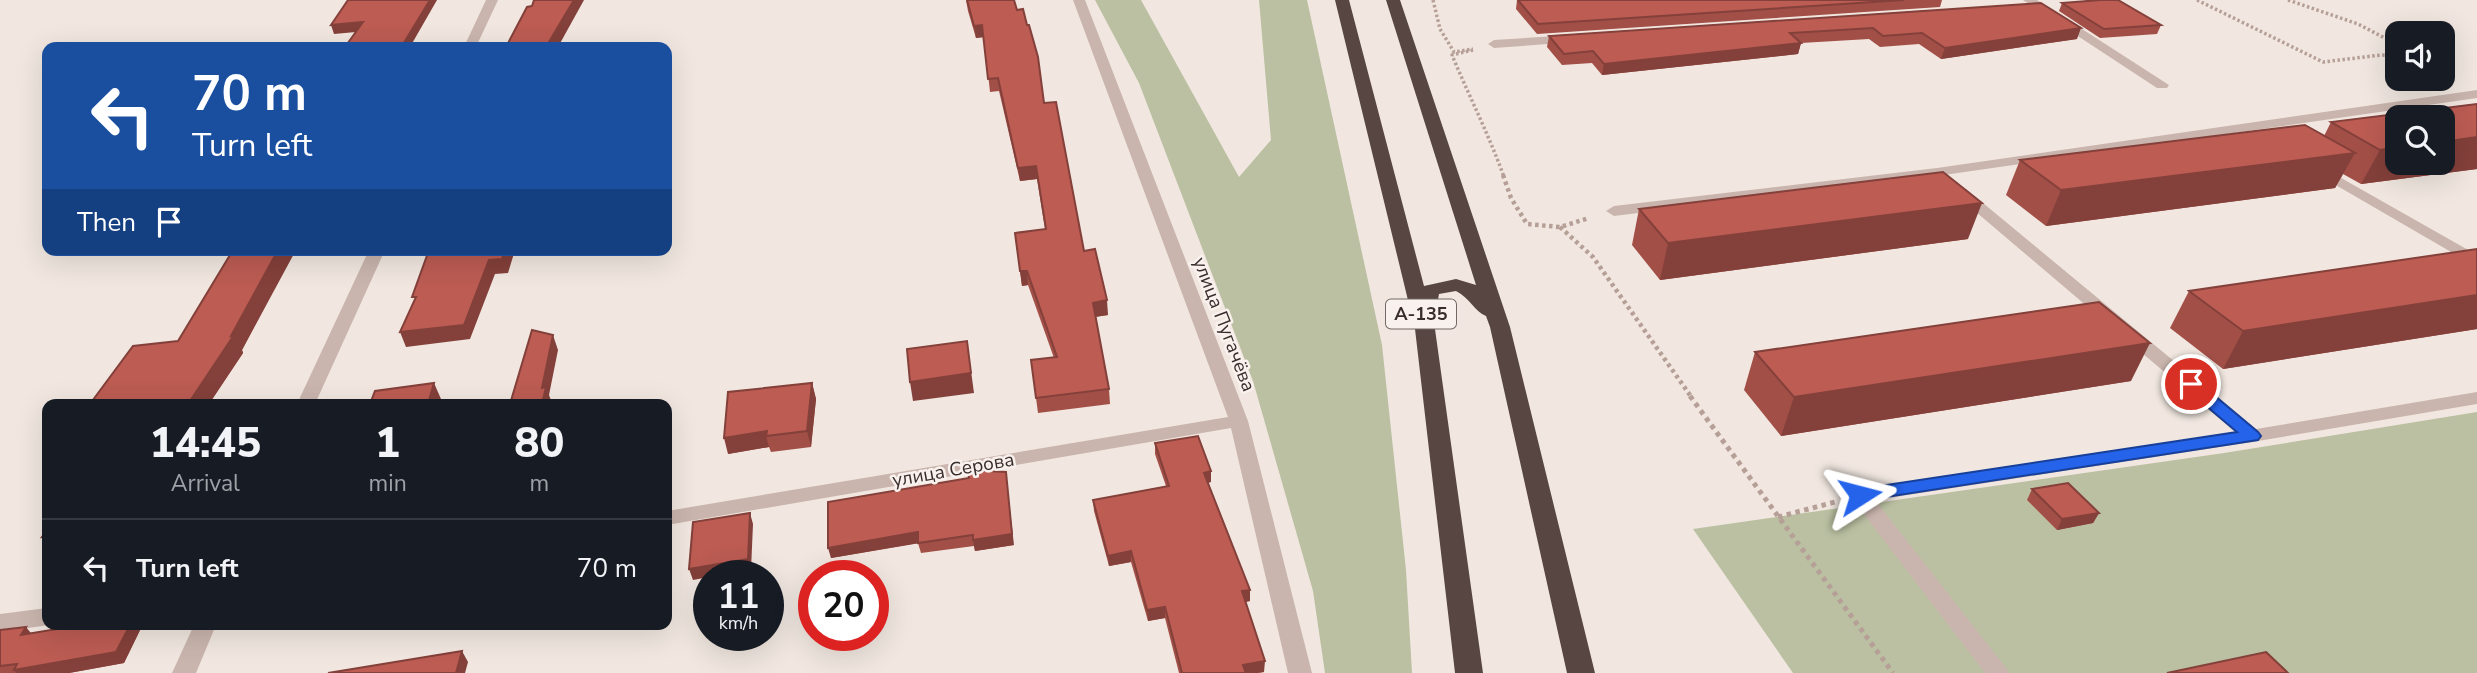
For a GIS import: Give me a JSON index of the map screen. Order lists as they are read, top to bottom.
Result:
{
  "streets": {
    "highway": ["А-135"],
    "street": ["улица Пугачёва", "улица Серова"]
  },
  "crossings": [
    ["улица Пугачёва", "улица Серова"]
  ],
  "page": {
    "turn": ["70 m", "Turn left"],
    "then": "Then",
    "eta": [
      "14:45",
      "Arrival",
      "1",
      "min",
      "80",
      "m"
    ],
    "list": [
      {
        "name": "Turn left",
        "value": "70 m"
      }
    ],
    "speed": "11 km/h",
    "limit": "20"
  }
}
